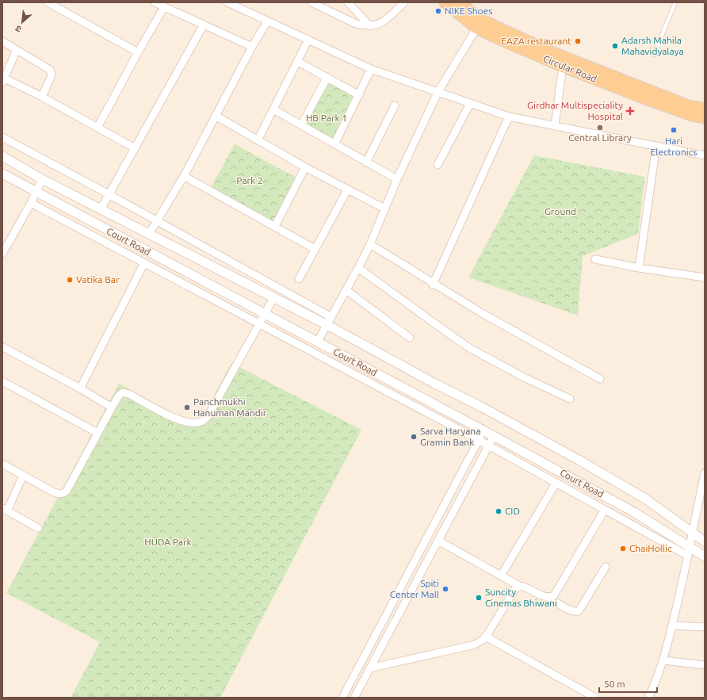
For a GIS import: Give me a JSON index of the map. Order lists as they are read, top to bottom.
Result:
{
  "streets": {
    "main road": ["Circular Road"],
    "street": ["Court Road"]
  },
  "parks": [
    "HB Park 1",
    "Park 2",
    "Ground",
    "HUDA Park"
  ],
  "places": {
    "other": [
      "NIKE Shoes",
      "EAZA restaurant",
      "Adarsh Mahila Mahavidyalaya",
      "Central Library",
      "Hari Electronics",
      "Vatika Bar",
      "Panchmukhi Hanuman Mandir",
      "Sarva Haryana Gramin Bank",
      "CID",
      "ChaiHollic",
      "Spiti Center Mall",
      "Suncity Cinemas Bhiwani"
    ],
    "health": ["Girdhar Multispeciality Hospital"]
  },
  "scale_bar": "50 m",
  "north": "bottom left"
}
